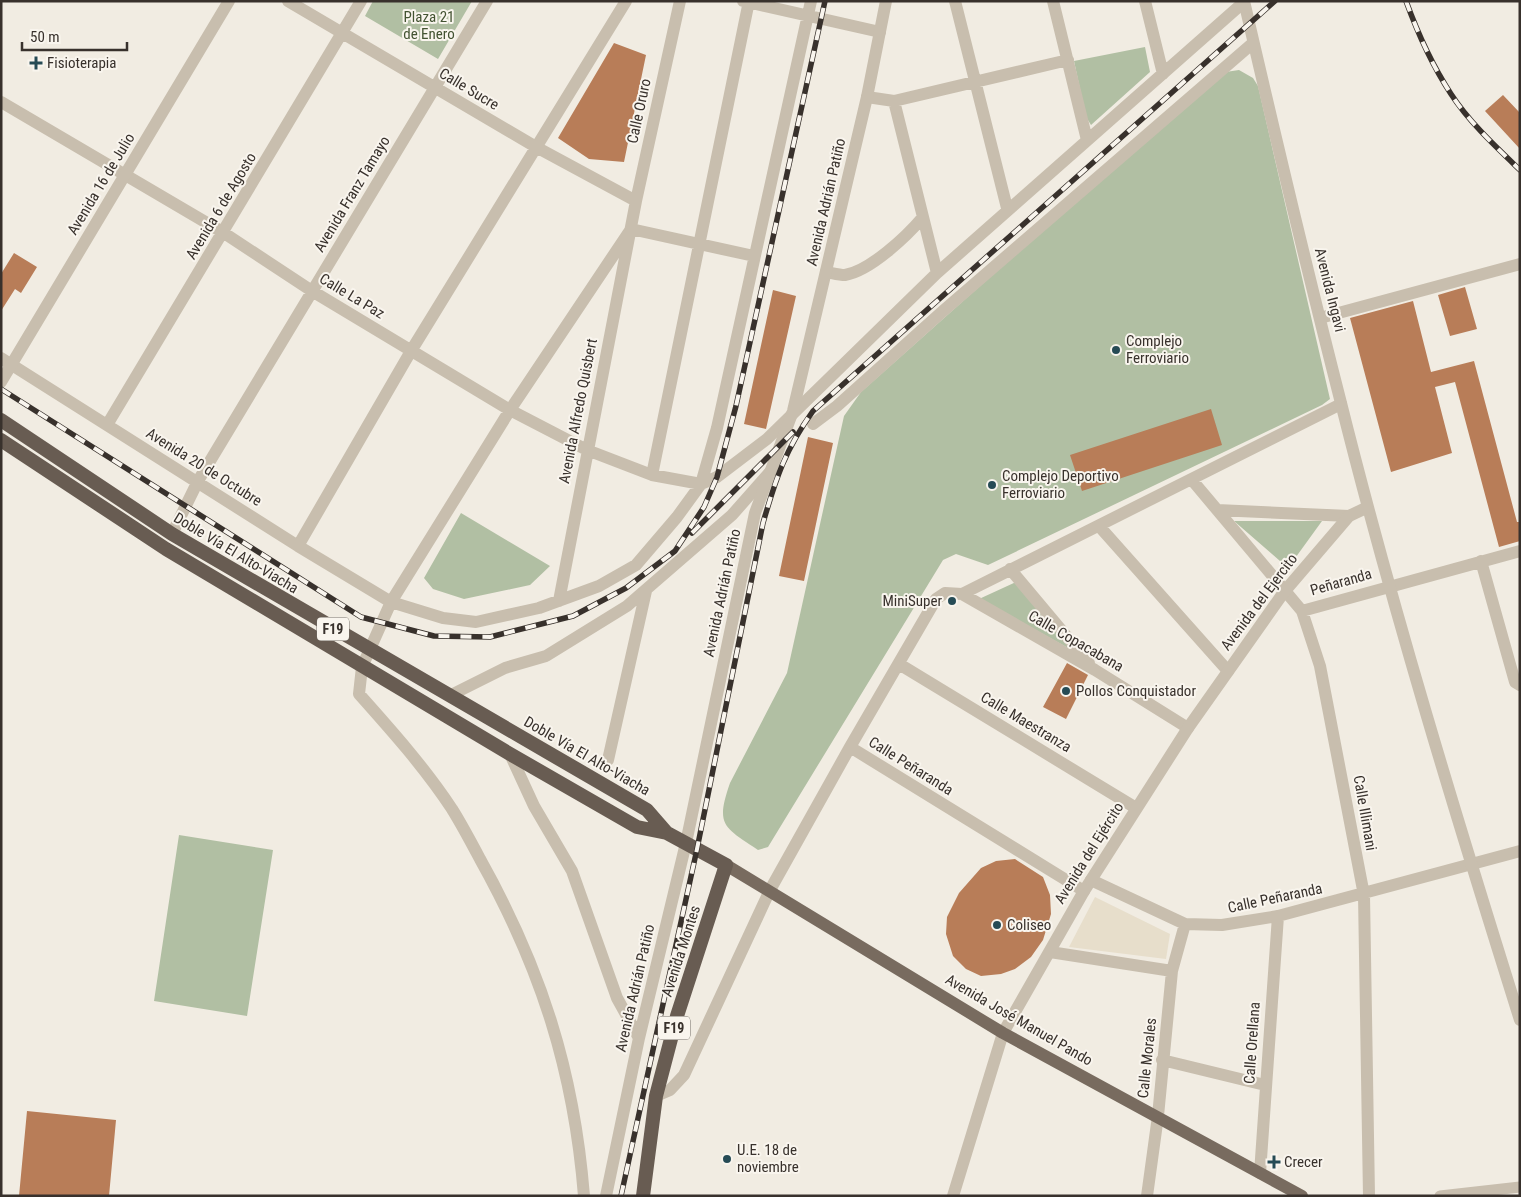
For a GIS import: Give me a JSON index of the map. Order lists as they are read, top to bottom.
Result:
{
  "streets": {
    "highway": ["Doble Vía El Alto-Viacha", "F19", "Avenida Montes"],
    "main road": ["Avenida José Manuel Pando"],
    "street": [
      "Calle Sucre",
      "Calle Oruro",
      "Avenida 16 de Julio",
      "Avenida Franz Tamayo",
      "Avenida Adrián Patiño",
      "Avenida 6 de Agosto",
      "Avenida Ingavi",
      "Calle La Paz",
      "Avenida Alfredo Quisbert",
      "Avenida 20 de Octubre",
      "Peñaranda",
      "Avenida del Ejercito",
      "Calle Copacabana",
      "Calle Maestranza",
      "Calle Peñaranda",
      "Calle Illimani",
      "Avenida del Ejército",
      "Calle Orellana",
      "Calle Morales"
    ]
  },
  "crossings": [
    ["Calle Sucre", "Calle Oruro"],
    ["Calle Sucre", "Avenida Franz Tamayo"],
    ["Calle Sucre", "Avenida 6 de Agosto"],
    ["Calle Oruro", "Avenida Alfredo Quisbert"],
    ["Avenida 16 de Julio", "Calle La Paz"],
    ["Avenida 16 de Julio", "Avenida 20 de Octubre"],
    ["Avenida Franz Tamayo", "Calle La Paz"],
    ["Avenida Franz Tamayo", "Avenida 20 de Octubre"],
    ["Avenida Franz Tamayo", "Doble Vía El Alto-Viacha"],
    ["Avenida Adrián Patiño", "F19"],
    ["Avenida 6 de Agosto", "Calle La Paz"],
    ["Avenida 6 de Agosto", "Avenida 20 de Octubre"],
    ["Avenida Ingavi", "Peñaranda"],
    ["Avenida Ingavi", "Avenida del Ejercito"],
    ["Avenida Ingavi", "Calle Peñaranda"],
    ["Calle La Paz", "Avenida Alfredo Quisbert"],
    ["Calle La Paz", "Avenida 20 de Octubre"],
    ["Avenida Alfredo Quisbert", "Avenida 20 de Octubre"],
    ["Doble Vía El Alto-Viacha", "F19"],
    ["Peñaranda", "Calle Illimani"],
    ["Avenida del Ejercito", "Calle Copacabana"],
    ["Avenida del Ejercito", "Calle Illimani"],
    ["Avenida del Ejercito", "Avenida del Ejército"],
    ["F19", "Avenida Montes"],
    ["F19", "Avenida José Manuel Pando"],
    ["Calle Copacabana", "Calle Maestranza"],
    ["Calle Copacabana", "Avenida del Ejército"],
    ["Calle Maestranza", "Avenida del Ejército"],
    ["Calle Peñaranda", "Calle Illimani"],
    ["Calle Peñaranda", "Avenida del Ejército"],
    ["Calle Peñaranda", "Calle Orellana"],
    ["Calle Peñaranda", "Calle Morales"],
    ["Avenida del Ejército", "Avenida José Manuel Pando"],
    ["Avenida Montes", "Avenida José Manuel Pando"],
    ["Avenida José Manuel Pando", "Calle Orellana"],
    ["Avenida José Manuel Pando", "Calle Morales"]
  ],
  "parks": ["Plaza 21 de Enero"],
  "places": {
    "health": ["Fisioterapia", "Crecer"],
    "other": [
      "Complejo Ferroviario",
      "Complejo Deportivo Ferroviario",
      "MiniSuper",
      "Pollos Conquistador",
      "Coliseo",
      "U.E. 18 de noviembre"
    ]
  },
  "scale_bar": "50 m"
}
